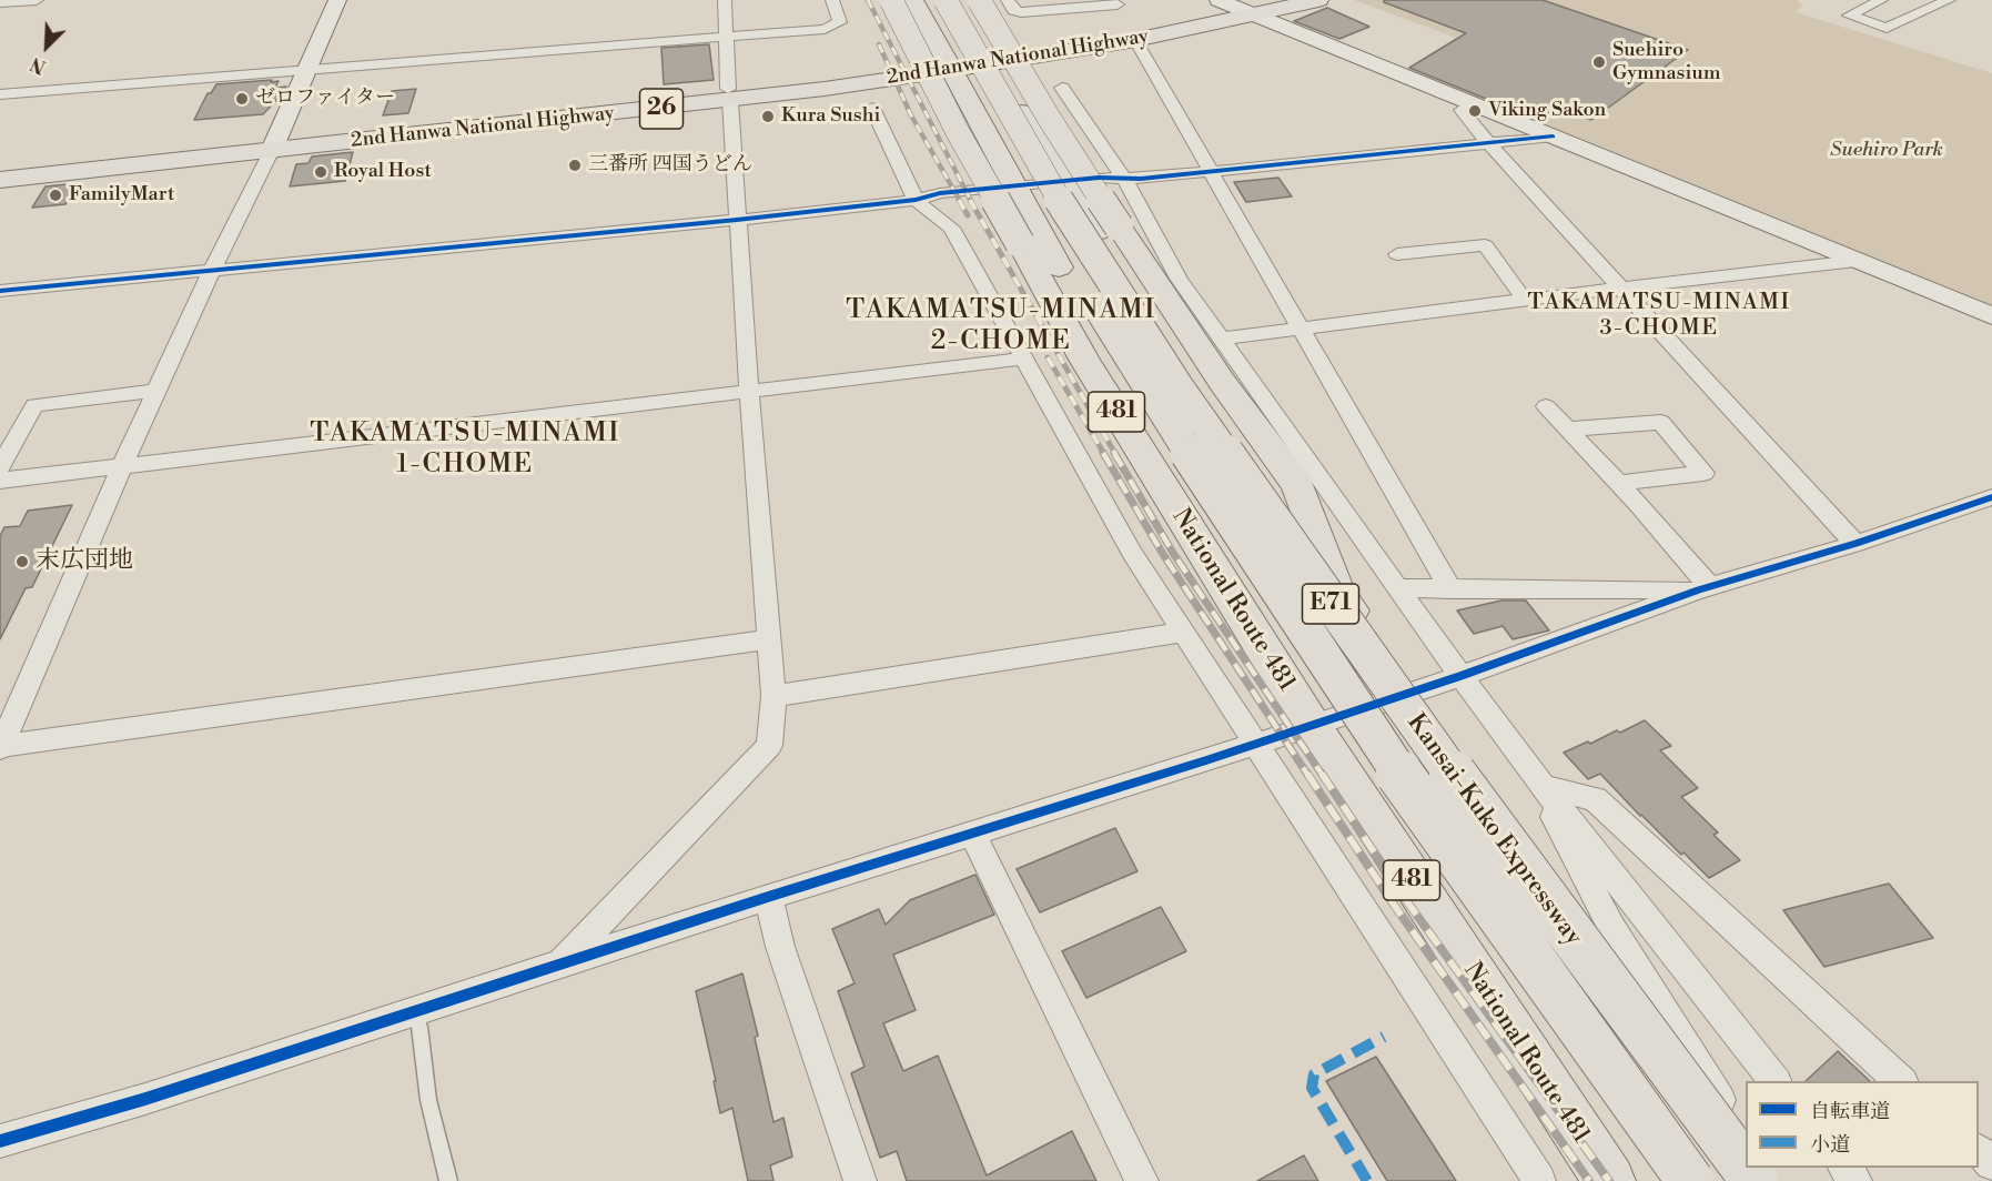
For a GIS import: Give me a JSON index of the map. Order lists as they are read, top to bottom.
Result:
{
  "streets": {
    "highway": [
      "2nd Hanwa National Highway",
      "26",
      "481",
      "National Route 481",
      "E71",
      "Kansai-Kuko Expressway"
    ]
  },
  "crossings": [
    ["2nd Hanwa National Highway", "481"],
    ["481", "National Route 481"],
    ["481", "Kansai-Kuko Expressway"]
  ],
  "districts": ["TAKAMATSU-MINAMI 3-CHOME", "TAKAMATSU-MINAMI 2-CHOME", "TAKAMATSU-MINAMI 1-CHOME"],
  "parks": ["Suehiro Park"],
  "places": [
    "Suehiro Gymnasium",
    "ゼロファイター",
    "Viking Sakon",
    "Kura Sushi",
    "三番所 四国うどん",
    "Royal Host",
    "FamilyMart",
    "末広団地"
  ],
  "legend": ["自転車道", "小道"],
  "north": "bottom left"
}
